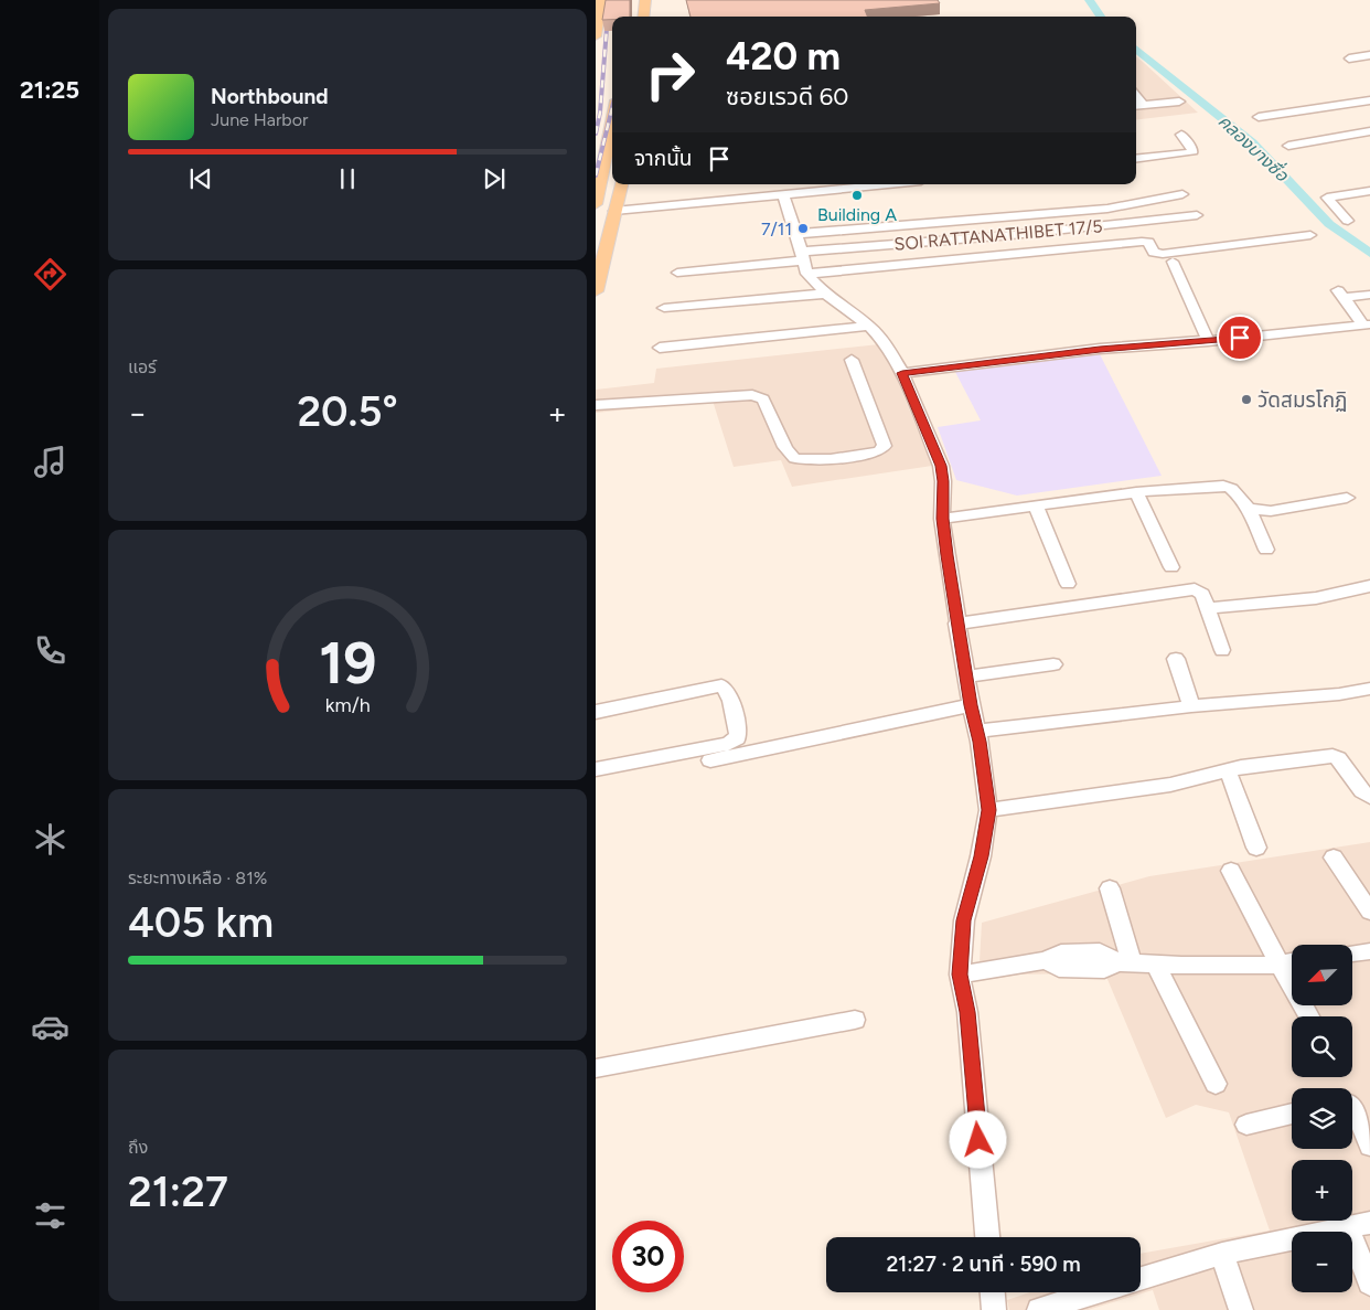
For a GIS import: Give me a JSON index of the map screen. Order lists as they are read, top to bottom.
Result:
{
  "streets": {
    "street": ["SOI RATTANATHIBET 17/5"]
  },
  "water": ["คลองบางซื่อ"],
  "places": ["Building A", "7/11", "วัดสมรโกฏิ"],
  "north": "bottom left",
  "page": {
    "tabs": "21:25",
    "turn": ["420 m", "ซอยเรวดี 60"],
    "song": ["Northbound", "June Harbor"],
    "then": "จากนั้น",
    "tile": [
      "แอร์",
      ["ระยะทางเหลือ · 81%", "405 km"],
      ["ถึง", "21:27"]
    ],
    "heat": ["−", "20.5°", "+"],
    "map_buttons": ["+", "−"],
    "limit": "30",
    "trip": "21:27 · 2 นาที · 590 m",
    "gauge": ["19", "km/h"]
  }
}
